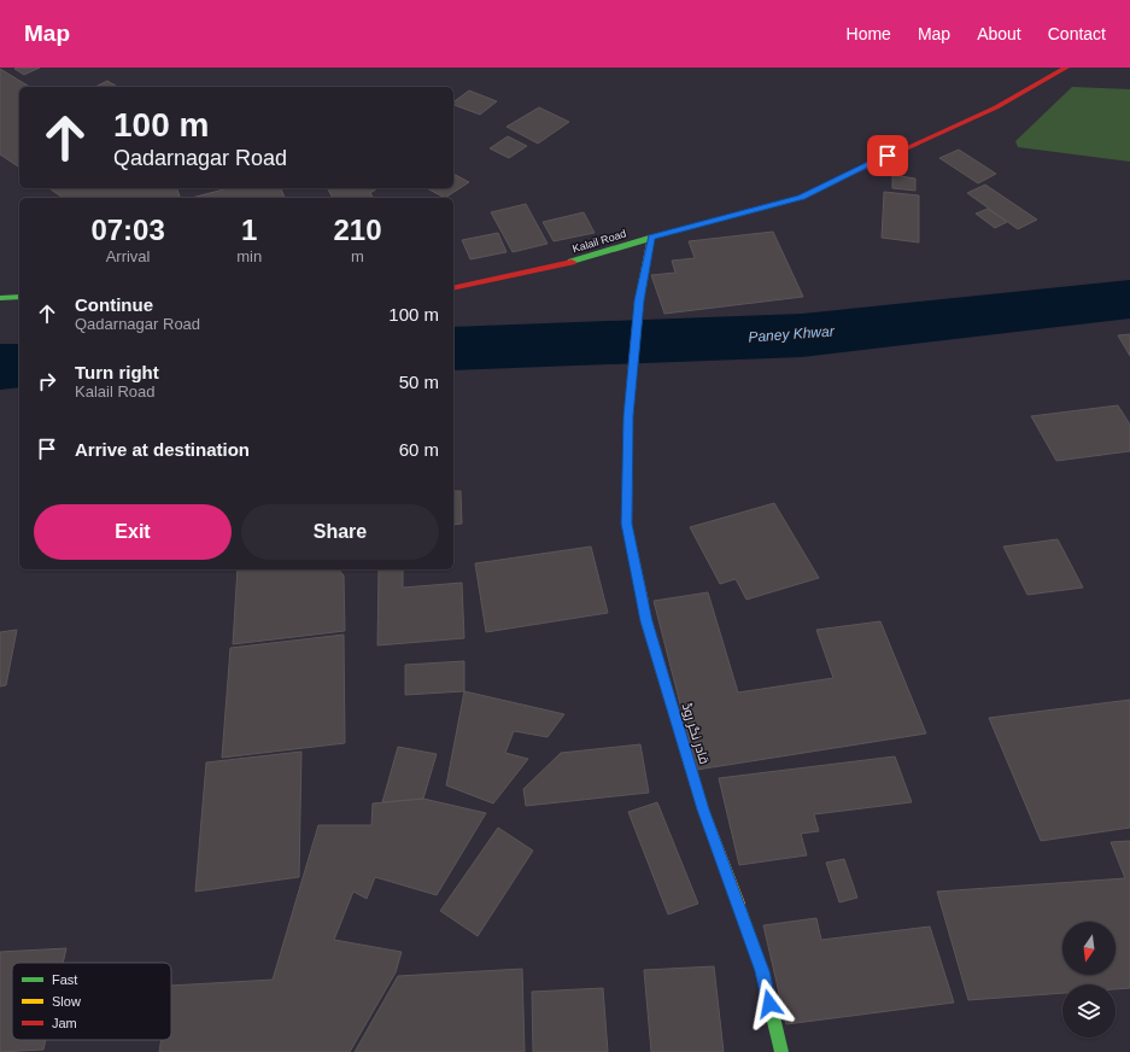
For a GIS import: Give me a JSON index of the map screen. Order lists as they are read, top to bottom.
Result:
{
  "streets": {
    "main road": ["Kalail Road", "قادر نگر روڈ"]
  },
  "crossings": [
    ["Kalail Road", "قادر نگر روڈ"]
  ],
  "water": ["Paney Khwar"],
  "legend": ["Fast", "Slow", "Jam"],
  "north": "bottom",
  "page": {
    "header": "Map",
    "nav": [
      "Home",
      "Map",
      "About",
      "Contact"
    ],
    "turn": ["100 m", "Qadarnagar Road"],
    "eta": [
      "07:03",
      "Arrival",
      "1",
      "min",
      "210",
      "m"
    ],
    "list": [
      {
        "name": "Continue",
        "note": "Qadarnagar Road",
        "value": "100 m"
      },
      {
        "name": "Turn right",
        "note": "Kalail Road",
        "value": "50 m"
      },
      {
        "name": "Arrive at destination",
        "value": "60 m"
      }
    ],
    "buttons": ["Exit", "Share"]
  }
}
